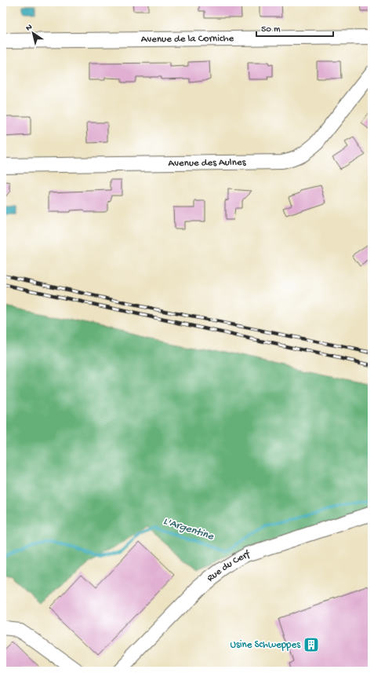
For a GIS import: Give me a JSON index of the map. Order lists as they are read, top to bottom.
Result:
{
  "streets": {
    "street": ["Avenue de la Corniche", "Avenue des Aulnes", "Rue du Cerf"]
  },
  "water": ["L'Argentine"],
  "places": {
    "building": ["Usine Schweppes"]
  },
  "scale_bar": "50 m",
  "north": "top left"
}
